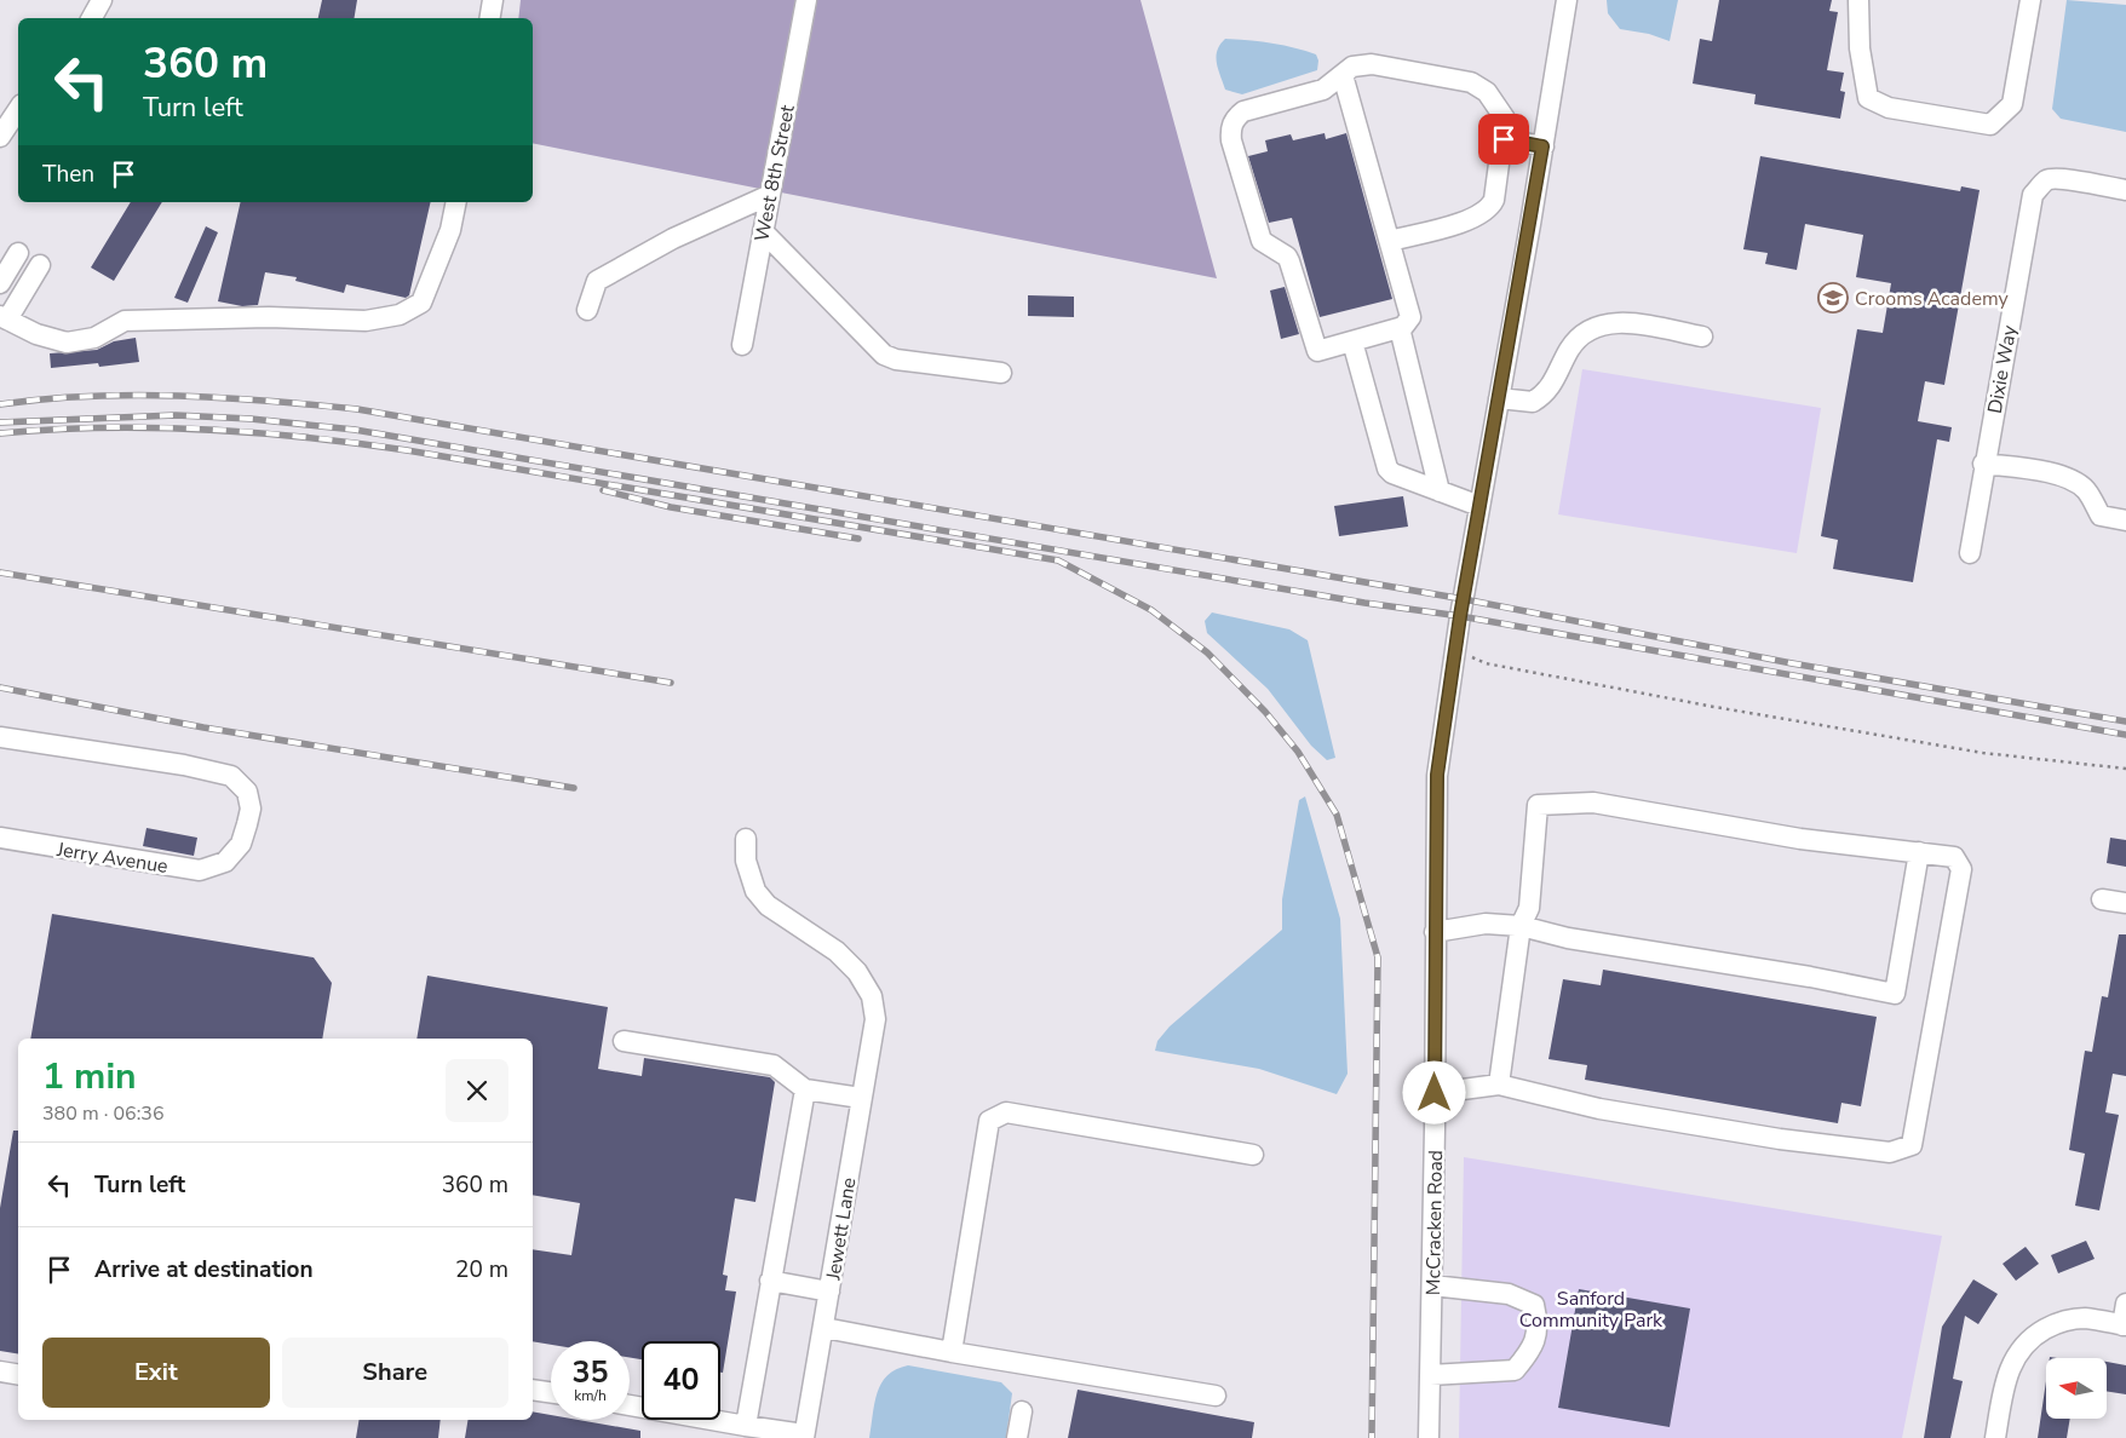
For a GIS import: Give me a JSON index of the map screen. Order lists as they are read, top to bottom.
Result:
{
  "streets": {
    "street": [
      "West 8th Street",
      "Dixie Way",
      "Jerry Avenue",
      "McCracken Road",
      "Jewett Lane"
    ]
  },
  "parks": ["Sanford Community Park"],
  "places": {
    "school or university": ["Crooms Academy"]
  },
  "north": "left",
  "page": {
    "turn": ["360 m", "Turn left"],
    "then": "Then",
    "heading": ["1 min", "380 m · 06:36"],
    "list": [
      {
        "name": "Turn left",
        "value": "360 m"
      },
      {
        "name": "Arrive at destination",
        "value": "20 m"
      }
    ],
    "buttons": ["Exit", "Share"],
    "speed": "35 km/h",
    "limit": "40"
  }
}
